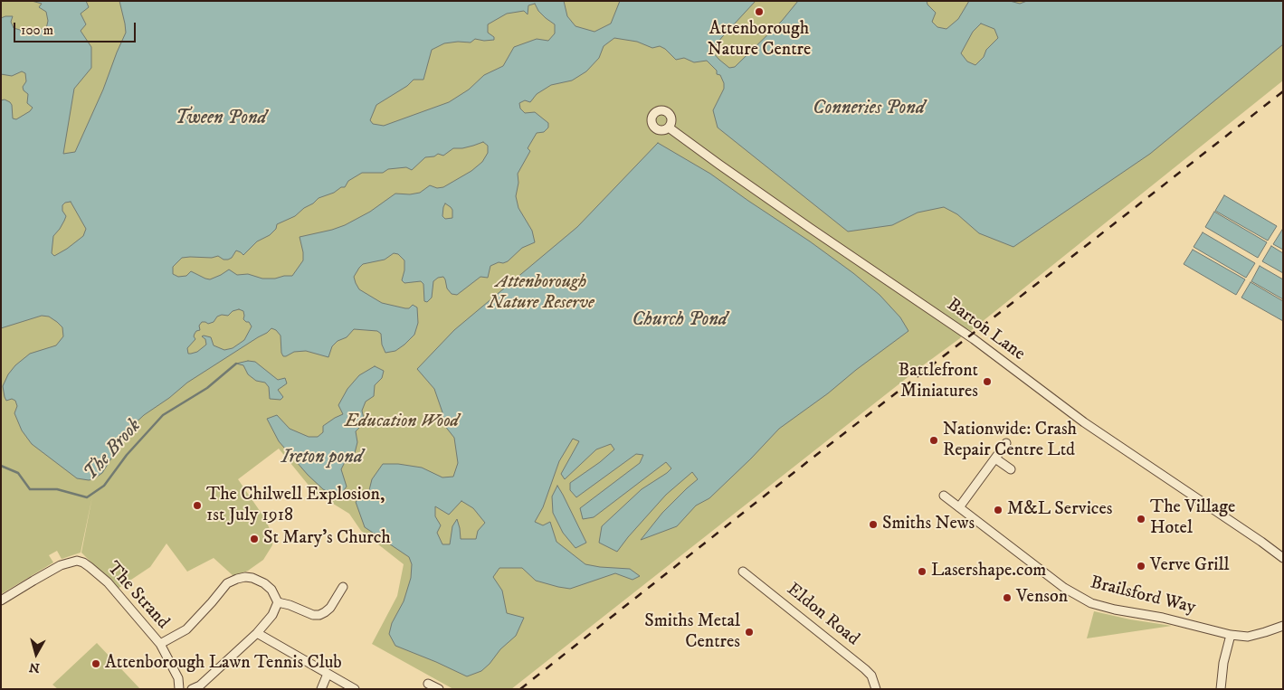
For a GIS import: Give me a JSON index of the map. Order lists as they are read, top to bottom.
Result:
{
  "streets": {
    "street": [
      "Barton Lane",
      "The Strand",
      "Brailsford Way",
      "Eldon Road"
    ]
  },
  "water": [
    "Conneries Pond",
    "Tween Pond",
    "Church Pond",
    "The Brook",
    "Ireton pond"
  ],
  "parks": ["Attenborough Nature Reserve", "Education Wood"],
  "places": [
    "Attenborough Nature Centre",
    "Battlefront Miniatures",
    "Nationwide: Crash Repair Centre Ltd",
    "The Chilwell Explosion, 1st July 1918",
    "M&L Services",
    "The Village Hotel",
    "Smiths News",
    "St Mary's Church",
    "Verve Grill",
    "Lasershape.com",
    "Venson",
    "Smiths Metal Centres",
    "Attenborough Lawn Tennis Club"
  ],
  "scale_bar": "100 m",
  "north": "bottom"
}
